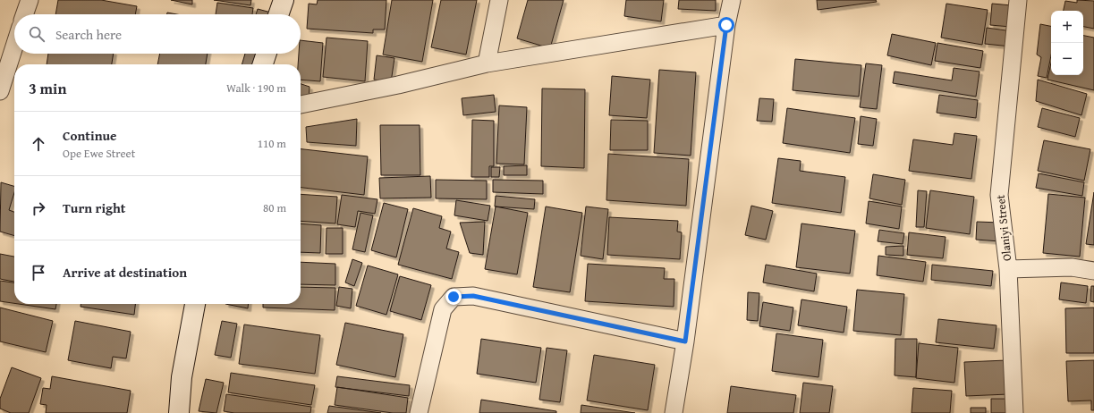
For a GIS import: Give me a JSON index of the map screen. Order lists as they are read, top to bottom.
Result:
{
  "streets": {
    "street": ["Olaniyi Street"]
  },
  "page": {
    "map_buttons": ["+", "−"],
    "search": "Search here",
    "heading": ["3 min", "Walk · 190 m"],
    "list": [
      ["Continue", "Ope Ewe Street", "110 m"],
      ["Turn right", "80 m"],
      "Arrive at destination"
    ]
  }
}
